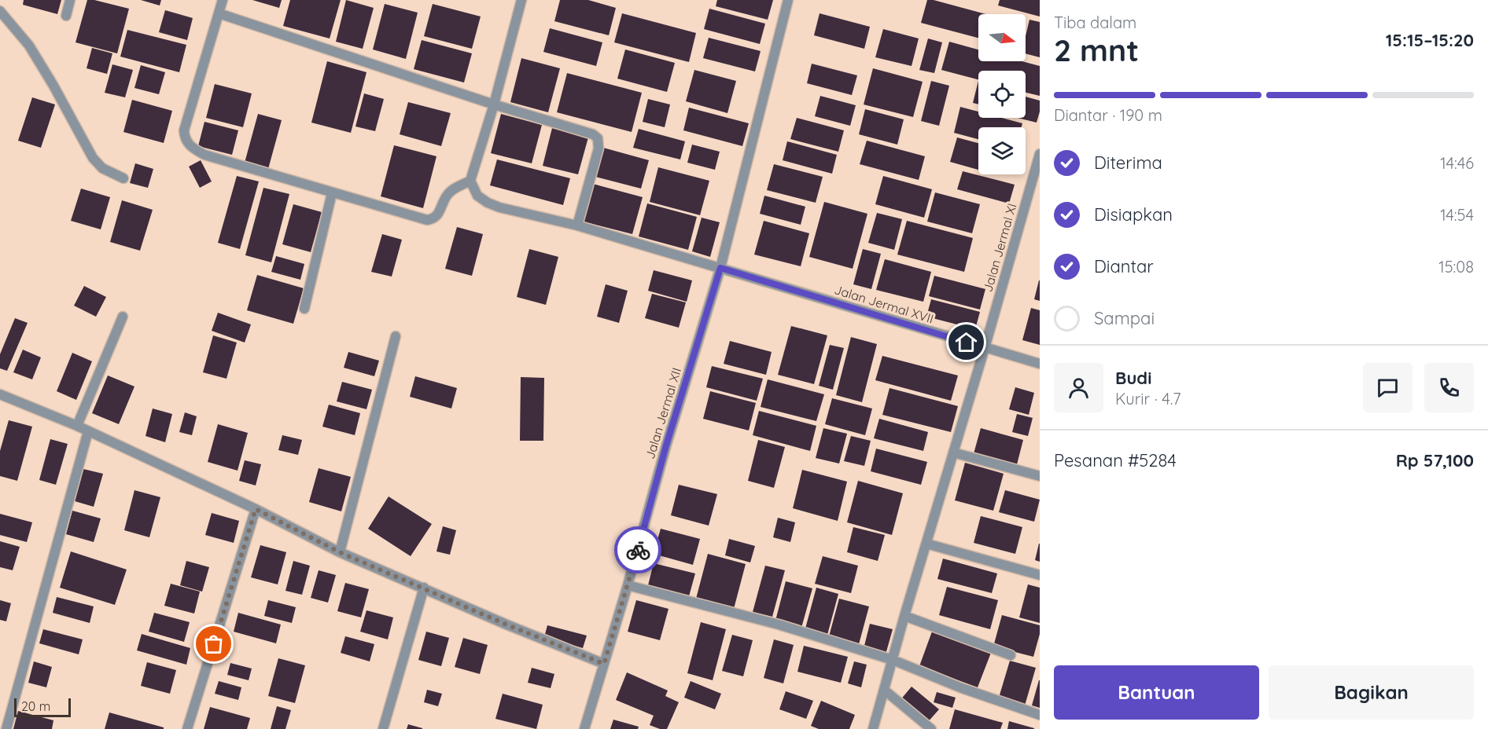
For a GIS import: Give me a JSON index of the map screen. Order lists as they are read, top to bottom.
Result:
{
  "streets": {
    "street": ["Jalan Jermal XI", "Jalan Jermal XVII", "Jalan Jermal XII"]
  },
  "crossings": [
    ["Jalan Jermal XI", "Jalan Jermal XVII"],
    ["Jalan Jermal XVII", "Jalan Jermal XII"]
  ],
  "scale_bar": "20 m",
  "north": "right",
  "page": {
    "heading": ["2 mnt", "Tiba dalam", "15:15–15:20"],
    "panel": [
      "Budi",
      "Kurir · 4.7",
      "Pesanan #5284",
      "Rp 57,100"
    ],
    "bar": "Diantar · 190 m",
    "list": [
      ["Diterima", "14:46"],
      ["Disiapkan", "14:54"],
      ["Diantar", "15:08"],
      "Sampai"
    ],
    "buttons": ["Bantuan", "Bagikan"],
    "scale": "20 m"
  }
}
